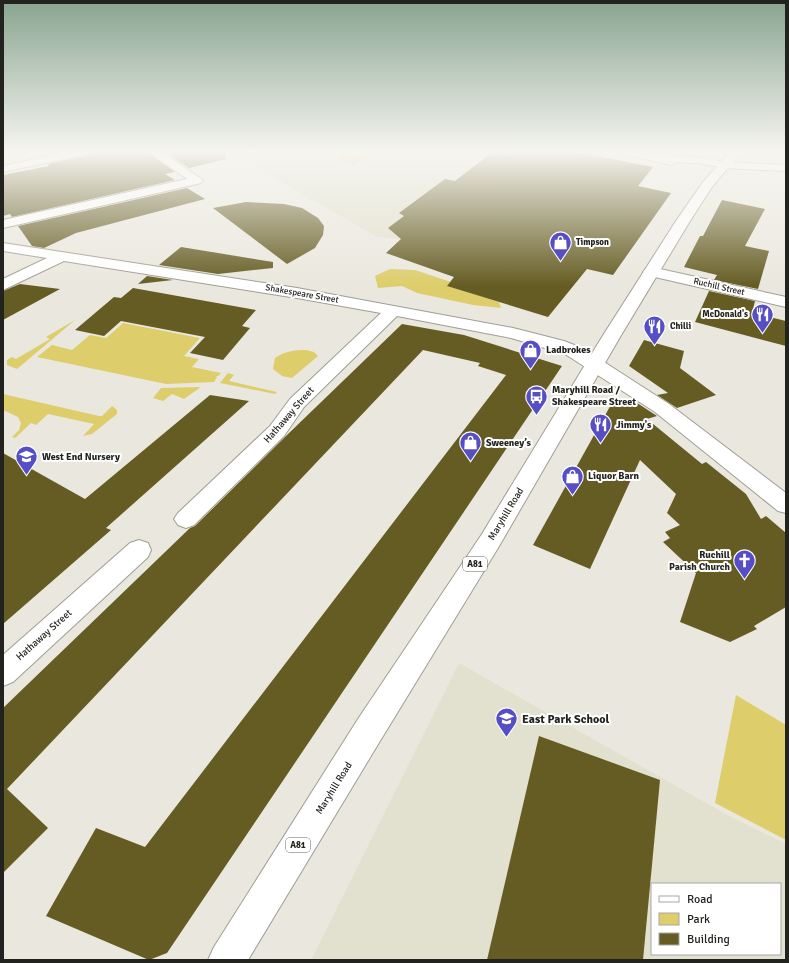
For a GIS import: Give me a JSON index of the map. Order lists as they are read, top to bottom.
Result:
{
  "streets": {
    "street": [
      "Ruchill Street",
      "Shakespeare Street",
      "Hathaway Street",
      "Maryhill Road",
      "A81"
    ]
  },
  "crossings": [
    ["Ruchill Street", "Maryhill Road"],
    ["Shakespeare Street", "Hathaway Street"],
    ["Shakespeare Street", "Maryhill Road"]
  ],
  "places": {
    "shop": [
      "Timpson",
      "Ladbrokes",
      "Sweeney’s",
      "Liquor Barn"
    ],
    "restaurant": ["McDonald's", "Chilli", "Jimmy's"],
    "bus stop": ["Maryhill Road / Shakespeare Street"],
    "school or university": ["West End Nursery", "East Park School"],
    "church": ["Ruchill Parish Church"]
  },
  "legend": ["Road", "Park", "Building"]
}
